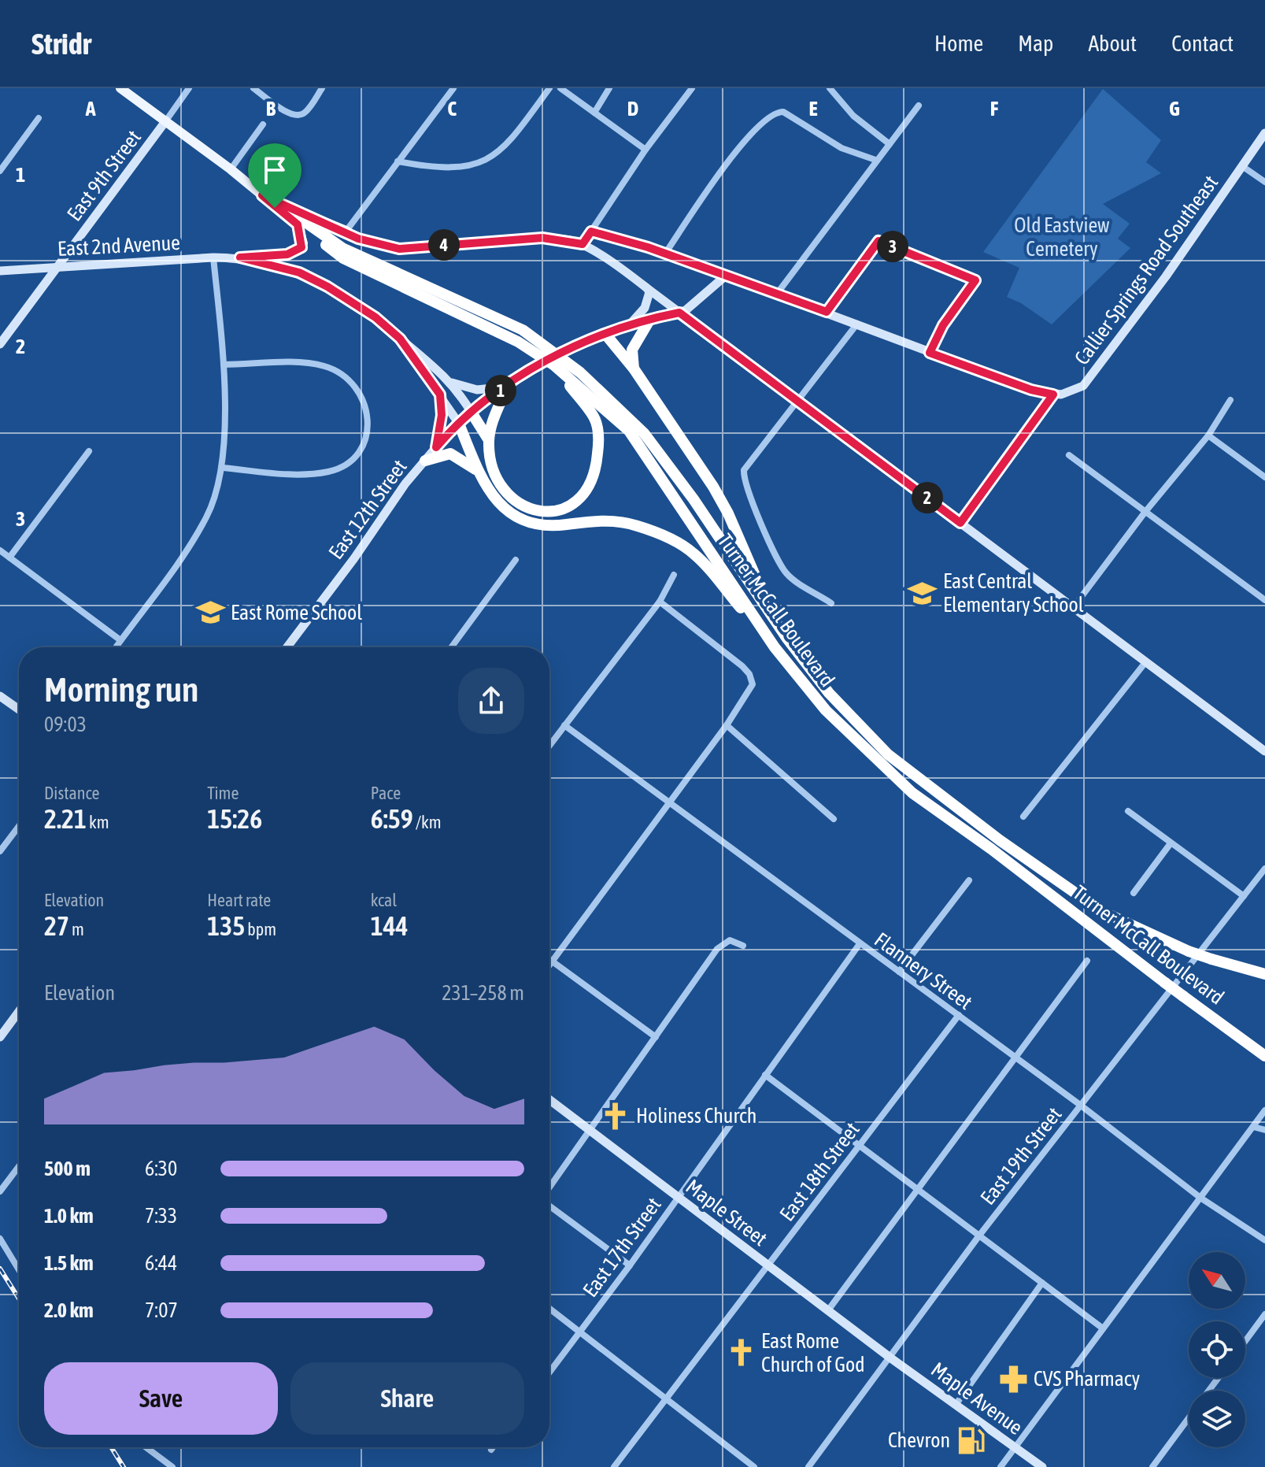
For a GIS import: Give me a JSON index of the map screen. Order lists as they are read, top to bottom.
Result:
{
  "streets": {
    "highway": ["Turner McCall Boulevard"],
    "main road": [
      "East 9th Street",
      "East 2nd Avenue",
      "Callier Springs Road Southeast",
      "East 12th Street",
      "Maple Street",
      "Maple Avenue"
    ],
    "street": [
      "Flannery Street",
      "East 19th Street",
      "East 18th Street",
      "East 17th Street"
    ]
  },
  "crossings": [
    ["East 9th Street", "East 2nd Avenue"],
    ["East 9th Street", "Turner McCall Boulevard"],
    ["Flannery Street", "East 19th Street"],
    ["Flannery Street", "East 18th Street"],
    ["Flannery Street", "East 17th Street"],
    ["East 19th Street", "Maple Street"],
    ["East 19th Street", "Maple Avenue"],
    ["East 18th Street", "Maple Street"],
    ["Maple Street", "East 17th Street"],
    ["Maple Street", "Maple Avenue"]
  ],
  "parks": ["Old Eastview Cemetery"],
  "places": {
    "school or university": ["East Central Elementary School", "East Rome School"],
    "church": ["Holiness Church", "East Rome Church of God"],
    "pharmacy": ["CVS Pharmacy"],
    "fuel station": ["Chevron"]
  },
  "north": "top left",
  "page": {
    "header": "Stridr",
    "nav": [
      "Home",
      "Map",
      "About",
      "Contact"
    ],
    "pins": [
      "4",
      "3",
      "1",
      "2"
    ],
    "heading": ["Morning run", "09:03"],
    "stats": [
      ["Distance", "2.21 km"],
      ["Time", "15:26"],
      ["Pace", "6:59 /km"],
      ["Elevation", "27 m"],
      ["Heart rate", "135 bpm"],
      ["kcal", "144"]
    ],
    "chart": ["Elevation", "231–258 m"],
    "list": [
      {
        "name": "500 m",
        "note": "6:30"
      },
      {
        "name": "1.0 km",
        "note": "7:33"
      },
      {
        "name": "1.5 km",
        "note": "6:44"
      },
      {
        "name": "2.0 km",
        "note": "7:07"
      }
    ],
    "buttons": ["Save", "Share"]
  },
  "grid": {
    "columns": [
      "A",
      "B",
      "C",
      "D",
      "E",
      "F",
      "G"
    ],
    "rows": ["1", "2", "3"]
  }
}
